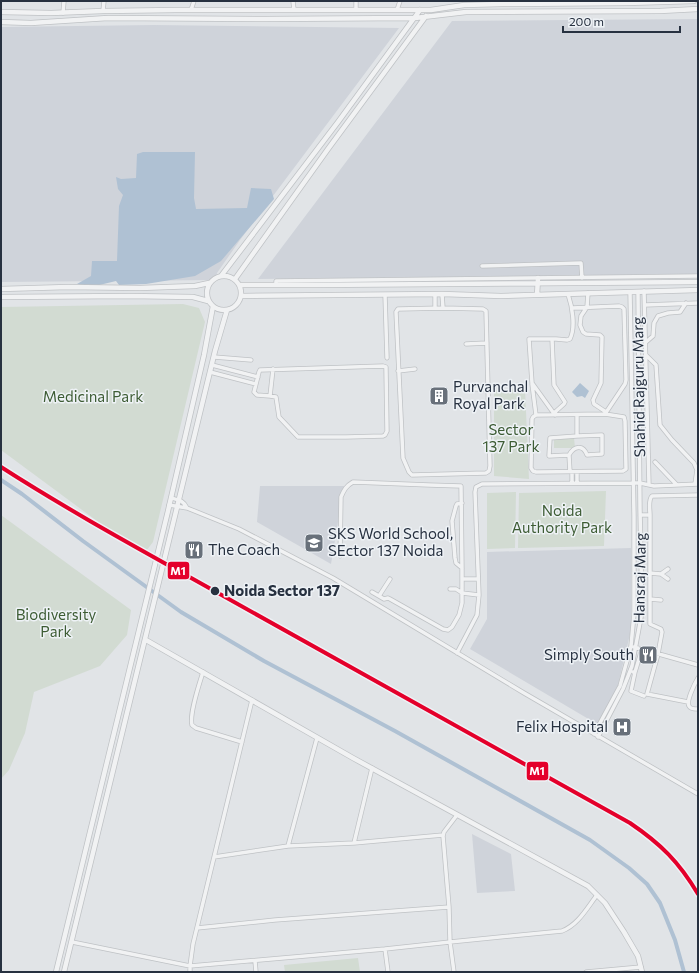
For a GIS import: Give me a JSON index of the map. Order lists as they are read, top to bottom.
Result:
{
  "streets": {
    "street": ["Shahid Rajguru Marg", "Hansraj Marg"]
  },
  "crossings": [
    ["Shahid Rajguru Marg", "Hansraj Marg"]
  ],
  "parks": [
    "Medicinal Park",
    "Sector 137 Park",
    "Noida Authority Park",
    "Biodiversity Park"
  ],
  "places": {
    "building": ["Purvanchal Royal Park"],
    "school or university": ["SKS World School, SEctor 137 Noida"],
    "restaurant": ["The Coach", "Simply South"],
    "other": ["Noida Sector 137"],
    "hospital": ["Felix Hospital"]
  },
  "lines": ["transit line M1"],
  "scale_bar": "200 m"
}
